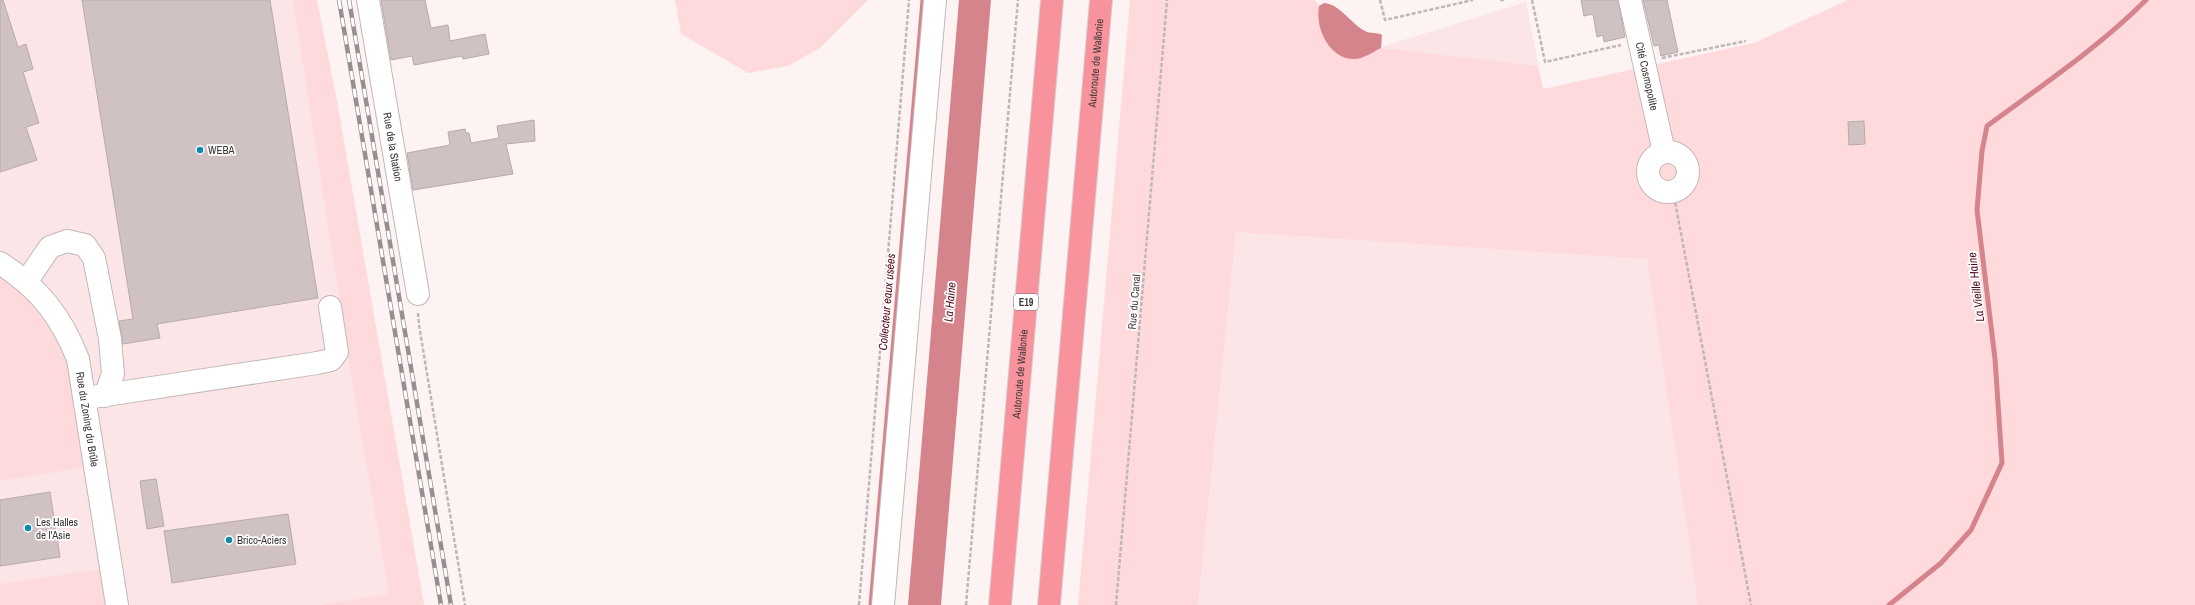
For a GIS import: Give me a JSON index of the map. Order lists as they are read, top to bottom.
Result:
{
  "streets": {
    "highway": ["Autoroute de Wallonie", "E19"],
    "street": ["Cité Cosmopolite", "Rue de la Station", "Rue du Zoning du Brûle"],
    "path": ["Rue du Canal"]
  },
  "water": ["La Vieille Haine", "Collecteur eaux usées", "La Haine"],
  "places": ["WEBA", "Les Halles de l'Asie", "Brico-Aciers"]
}
